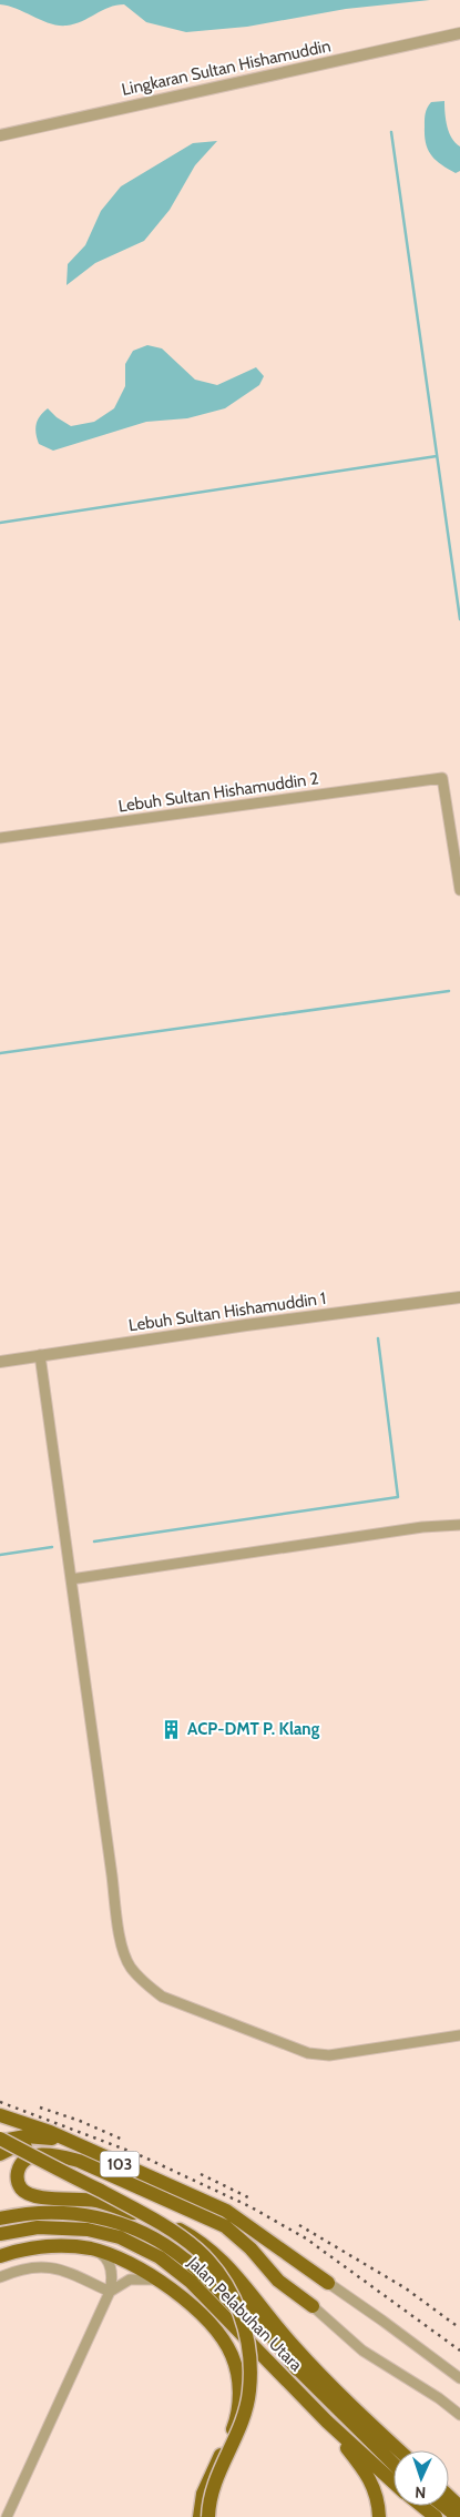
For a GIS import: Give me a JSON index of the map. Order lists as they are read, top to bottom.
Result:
{
  "streets": {
    "main road": ["103", "Jalan Pelabuhan Utara"],
    "street": ["Lingkaran Sultan Hishamuddin", "Lebuh Sultan Hishamuddin 2", "Lebuh Sultan Hishamuddin 1"]
  },
  "places": {
    "building": ["ACP-DMT P. Klang"]
  },
  "north": "bottom"
}
